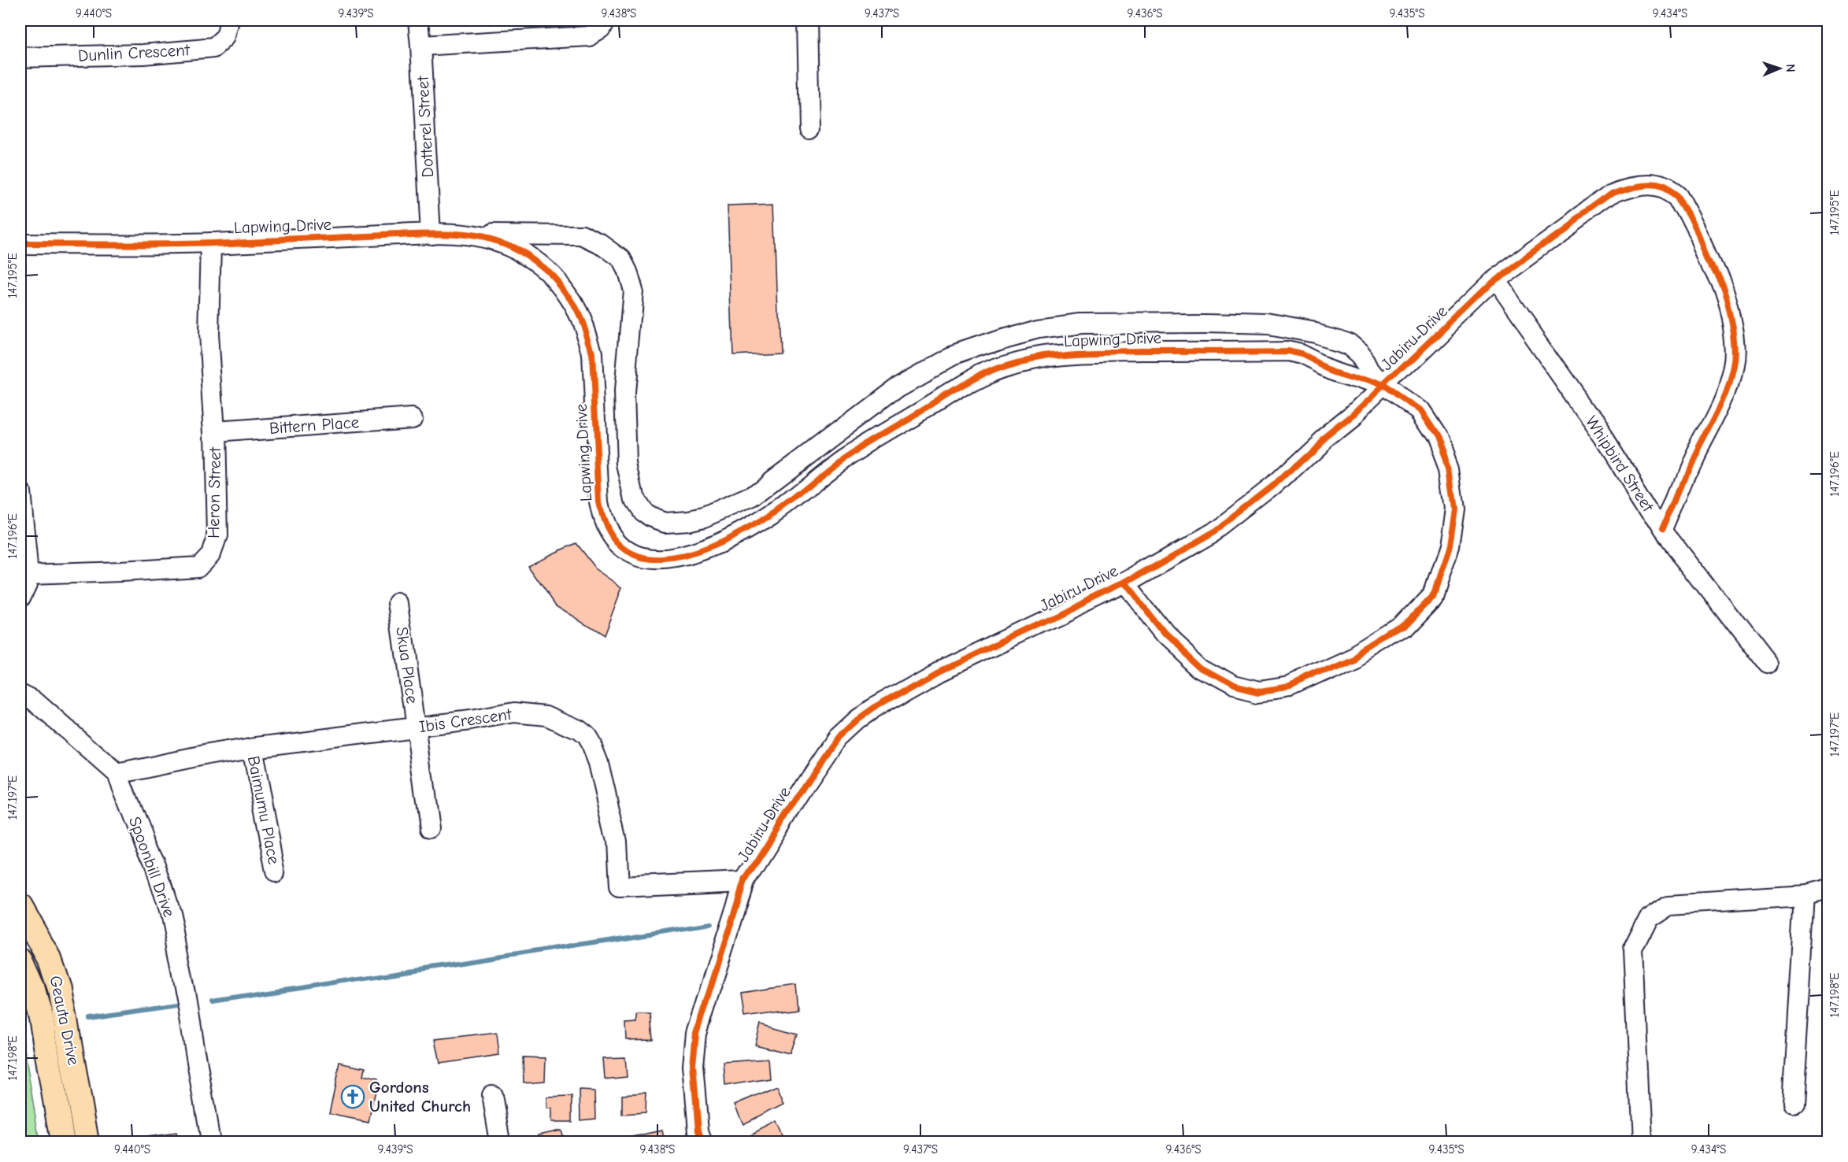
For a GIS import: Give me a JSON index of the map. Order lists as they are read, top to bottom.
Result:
{
  "streets": {
    "main road": ["Geauta Drive"],
    "street": [
      "Dunlin Crescent",
      "Dotterel Street",
      "Lapwing Drive",
      "Jabiru Drive",
      "Bittern Place",
      "Whipbird Street",
      "Heron Street",
      "Skua Place",
      "Ibis Crescent",
      "Baimumu Place",
      "Spoonbill Drive"
    ]
  },
  "crossings": [
    ["Dotterel Street", "Lapwing Drive"],
    ["Lapwing Drive", "Jabiru Drive"],
    ["Lapwing Drive", "Heron Street"],
    ["Jabiru Drive", "Whipbird Street"],
    ["Jabiru Drive", "Ibis Crescent"],
    ["Bittern Place", "Heron Street"],
    ["Skua Place", "Ibis Crescent"],
    ["Ibis Crescent", "Baimumu Place"],
    ["Ibis Crescent", "Spoonbill Drive"]
  ],
  "places": {
    "church": ["Gordons United Church"]
  },
  "north": "right",
  "coordinates": [
    "9.440°S",
    "9.439°S",
    "9.438°S",
    "9.437°S",
    "9.436°S",
    "9.435°S",
    "9.434°S",
    "147.195°E",
    "147.196°E",
    "147.197°E",
    "147.198°E"
  ]
}
